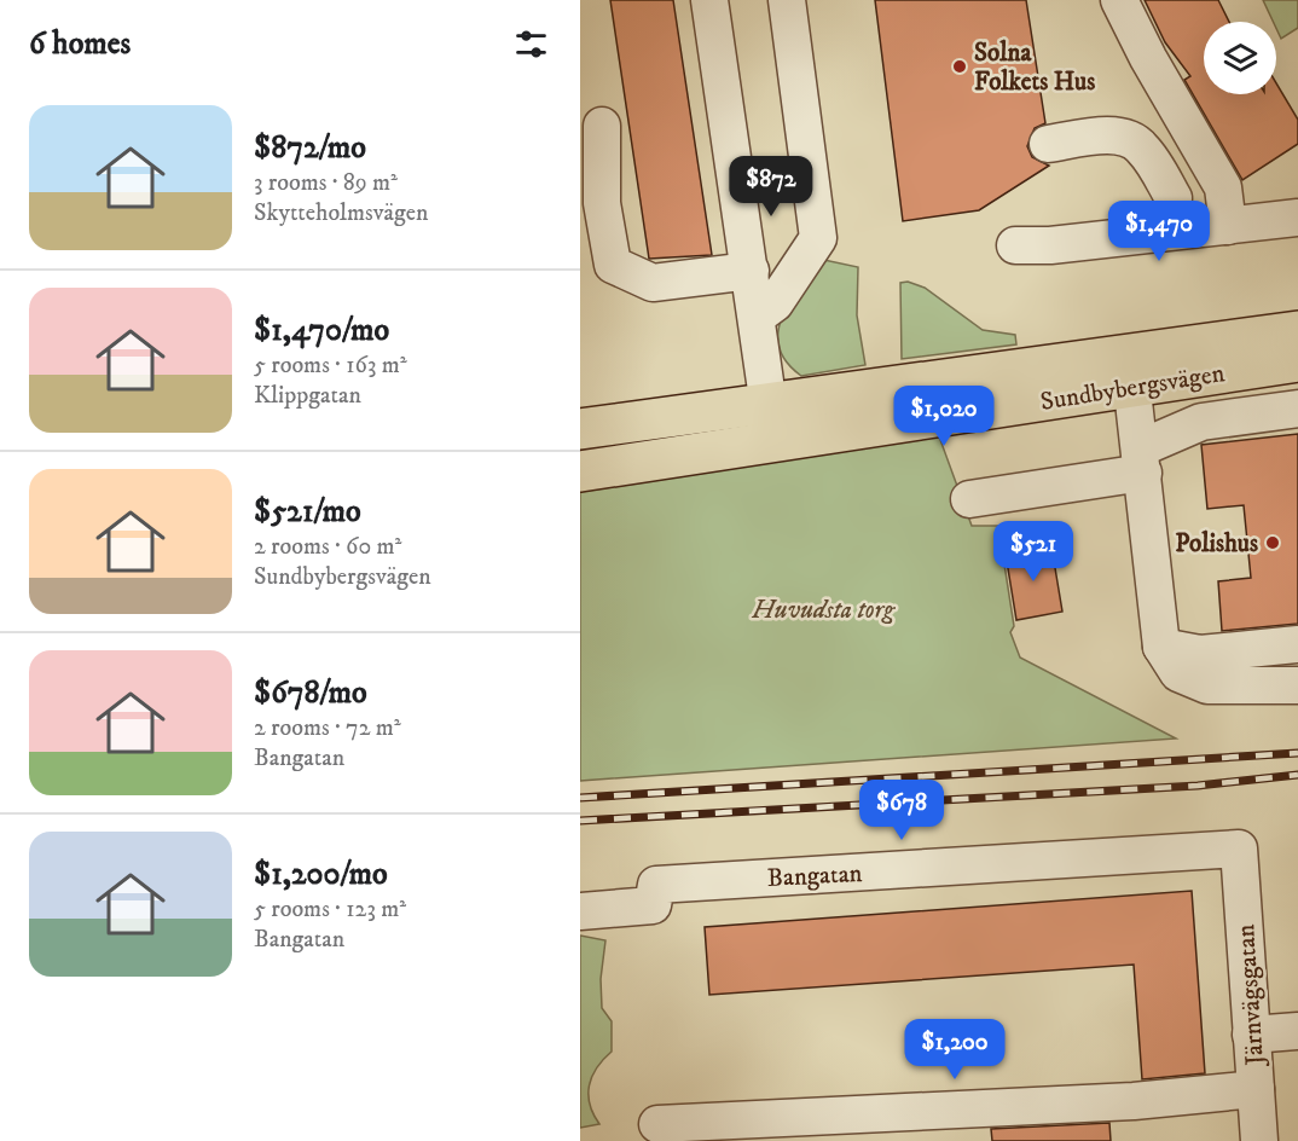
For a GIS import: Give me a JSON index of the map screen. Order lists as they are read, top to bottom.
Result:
{
  "streets": {
    "main road": ["Sundbybergsvägen"],
    "street": ["Bangatan", "Järnvägsgatan"]
  },
  "crossings": [
    ["Bangatan", "Järnvägsgatan"]
  ],
  "parks": ["Huvudsta torg"],
  "places": ["Solna Folkets Hus", "Polishus"],
  "page": {
    "heading": "6 homes",
    "list": [
      {
        "name": "$872/mo",
        "note": "3 rooms · 89 m² · Skytteholmsvägen"
      },
      {
        "name": "$1,470/mo",
        "note": "5 rooms · 163 m² · Klippgatan"
      },
      {
        "name": "$521/mo",
        "note": "2 rooms · 60 m² · Sundbybergsvägen"
      },
      {
        "name": "$678/mo",
        "note": "2 rooms · 72 m² · Bangatan"
      },
      {
        "name": "$1,200/mo",
        "note": "5 rooms · 123 m² · Bangatan"
      }
    ],
    "price": [
      "$872",
      "$1,470",
      "$1,020",
      "$521",
      "$678",
      "$1,200"
    ]
  }
}
